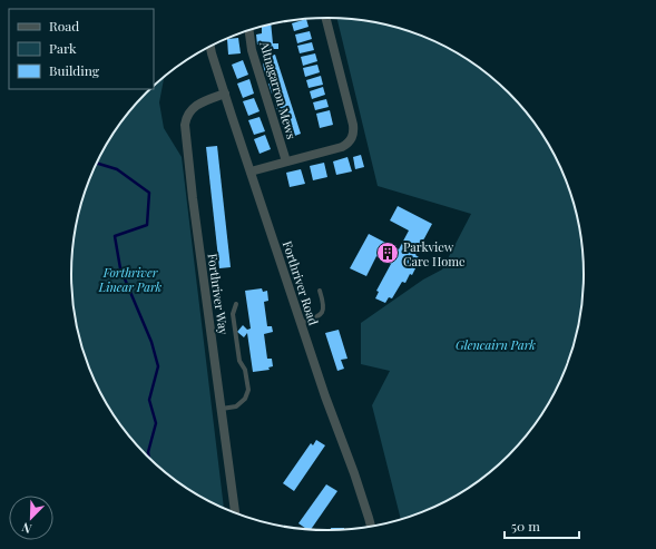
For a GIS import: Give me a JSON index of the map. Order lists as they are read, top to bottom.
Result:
{
  "streets": {
    "street": ["Altnagarron Mews", "Forthriver Road", "Forthriver Way"]
  },
  "crossings": [
    ["Forthriver Road", "Forthriver Way"]
  ],
  "parks": ["Forthriver Linear Park", "Glencairn Park"],
  "places": {
    "building": ["Parkview Care Home"]
  },
  "legend": ["Road", "Park", "Building"],
  "scale_bar": "50 m",
  "north": "bottom left"
}
